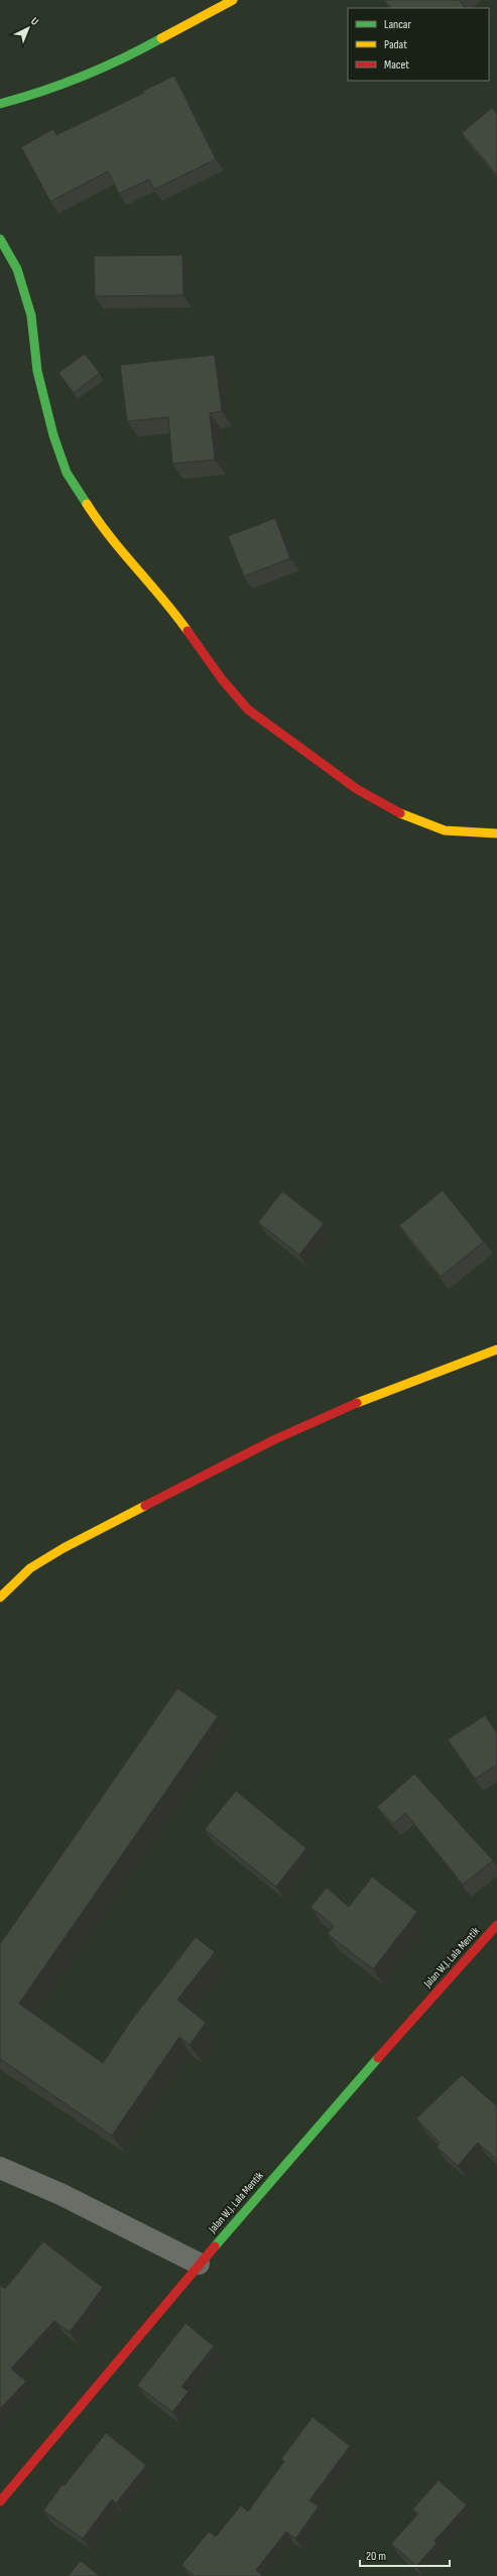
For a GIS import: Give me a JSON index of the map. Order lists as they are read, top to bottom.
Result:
{
  "streets": {
    "street": ["Jalan W.J. Lala Mentik"]
  },
  "legend": ["Lancar", "Padat", "Macet"],
  "scale_bar": "20 m",
  "north": "top right"
}
